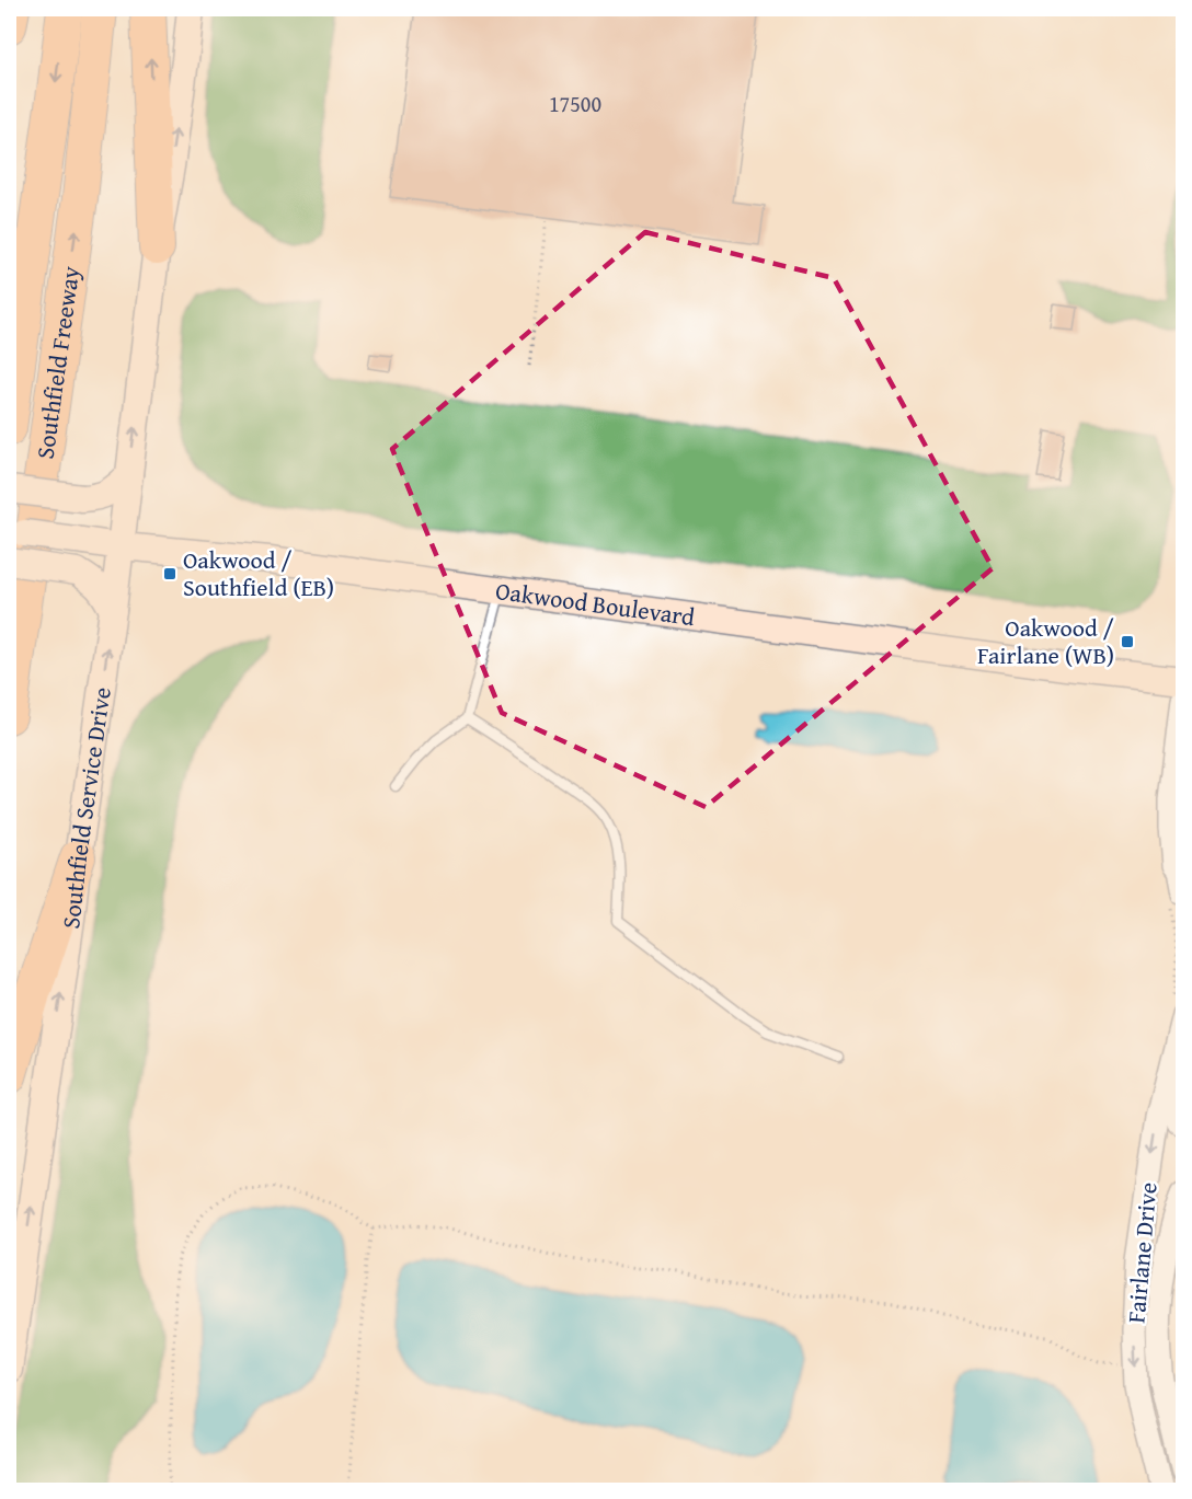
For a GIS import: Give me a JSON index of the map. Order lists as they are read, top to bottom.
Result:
{
  "streets": {
    "highway": ["Southfield Freeway"],
    "main road": ["Oakwood Boulevard", "Southfield Service Drive"],
    "street": ["Fairlane Drive"]
  },
  "crossings": [
    ["Oakwood Boulevard", "Southfield Service Drive"]
  ],
  "one_way": ["Southfield Service Drive"],
  "places": {
    "transit": ["Oakwood / Southfield (EB)", "Oakwood / Fairlane (WB)"]
  },
  "house_numbers": ["17500"]
}
